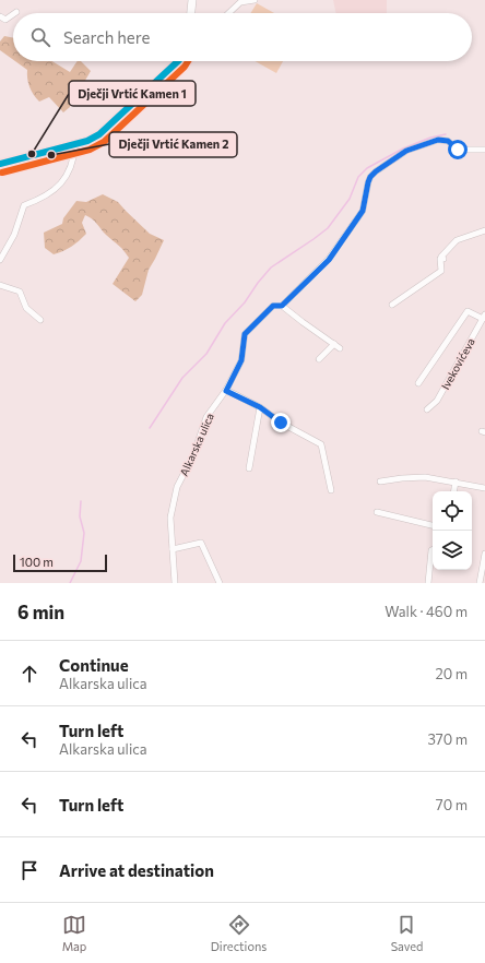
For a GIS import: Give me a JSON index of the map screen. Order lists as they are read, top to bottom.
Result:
{
  "streets": {
    "street": ["Ivekovićeva", "Alkarska ulica"]
  },
  "places": ["Dječji Vrtić Kamen 1", "Dječji Vrtić Kamen 2"],
  "scale_bar": "100 m",
  "page": {
    "search": "Search here",
    "scale": "100 m",
    "heading": ["6 min", "Walk · 460 m"],
    "list": [
      ["Continue", "Alkarska ulica", "20 m"],
      ["Turn left", "Alkarska ulica", "370 m"],
      ["Turn left", "70 m"],
      "Arrive at destination"
    ],
    "nav": ["Map", "Directions", "Saved"]
  }
}
